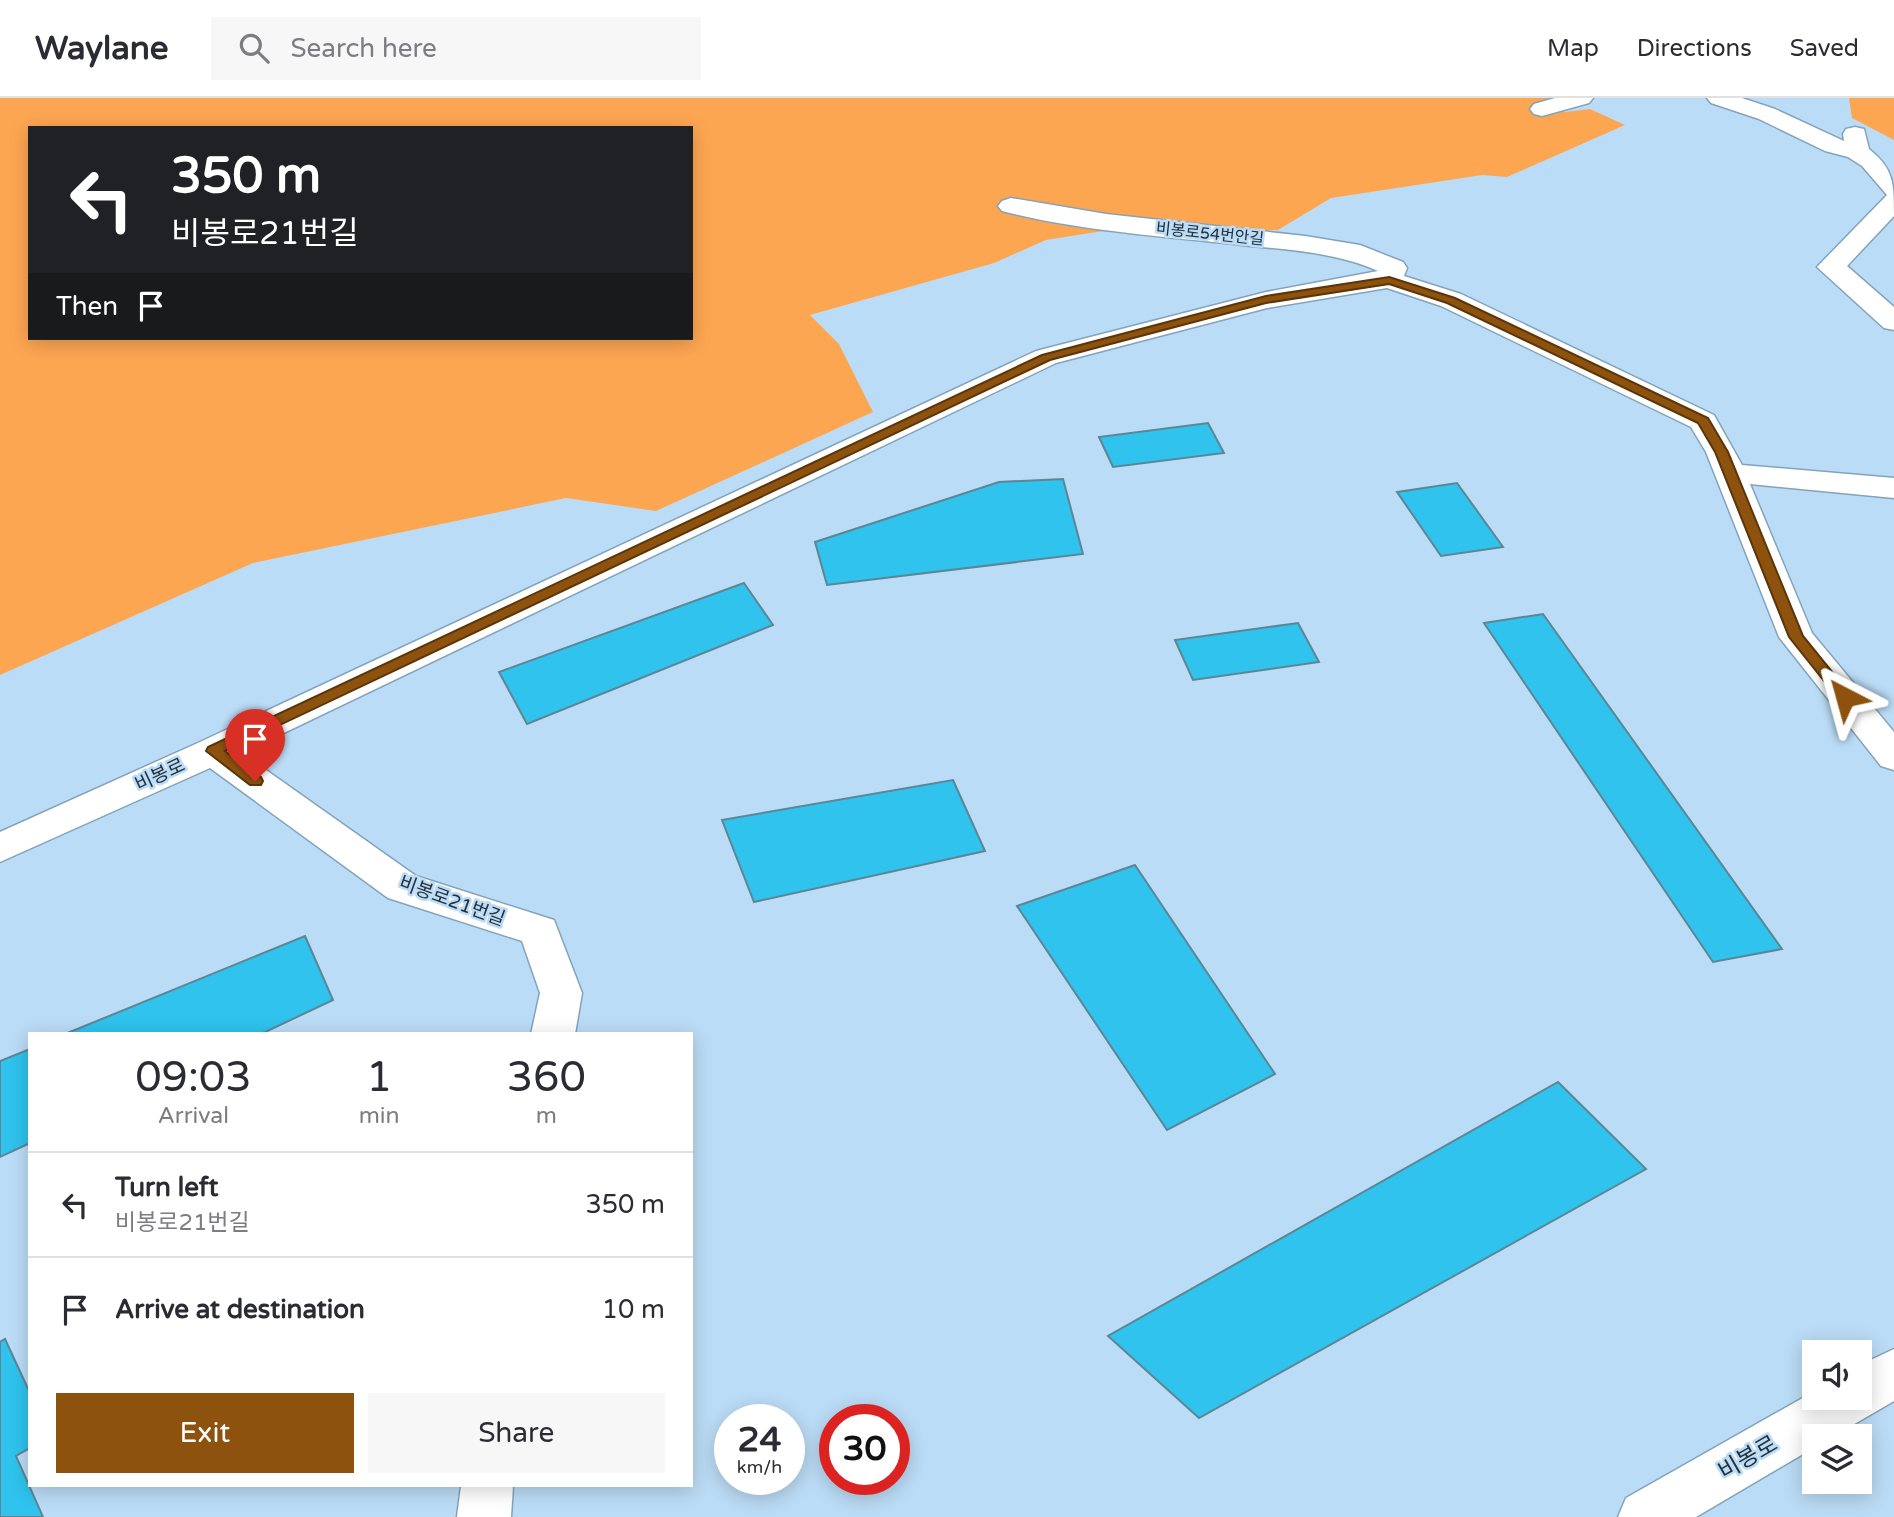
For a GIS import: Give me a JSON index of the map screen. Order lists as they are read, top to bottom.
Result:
{
  "streets": {
    "street": ["비봉로54번안길", "비봉로", "비봉로21번길"]
  },
  "crossings": [
    ["비봉로54번안길", "비봉로"],
    ["비봉로", "비봉로21번길"]
  ],
  "page": {
    "header": "Waylane",
    "search": "Search here",
    "nav": ["Map", "Directions", "Saved"],
    "turn": ["350 m", "비봉로21번길"],
    "then": "Then",
    "eta": [
      "09:03",
      "Arrival",
      "1",
      "min",
      "360",
      "m"
    ],
    "list": [
      {
        "name": "Turn left",
        "note": "비봉로21번길",
        "value": "350 m"
      },
      {
        "name": "Arrive at destination",
        "value": "10 m"
      }
    ],
    "buttons": ["Exit", "Share"],
    "speed": "24 km/h",
    "limit": "30"
  }
}
